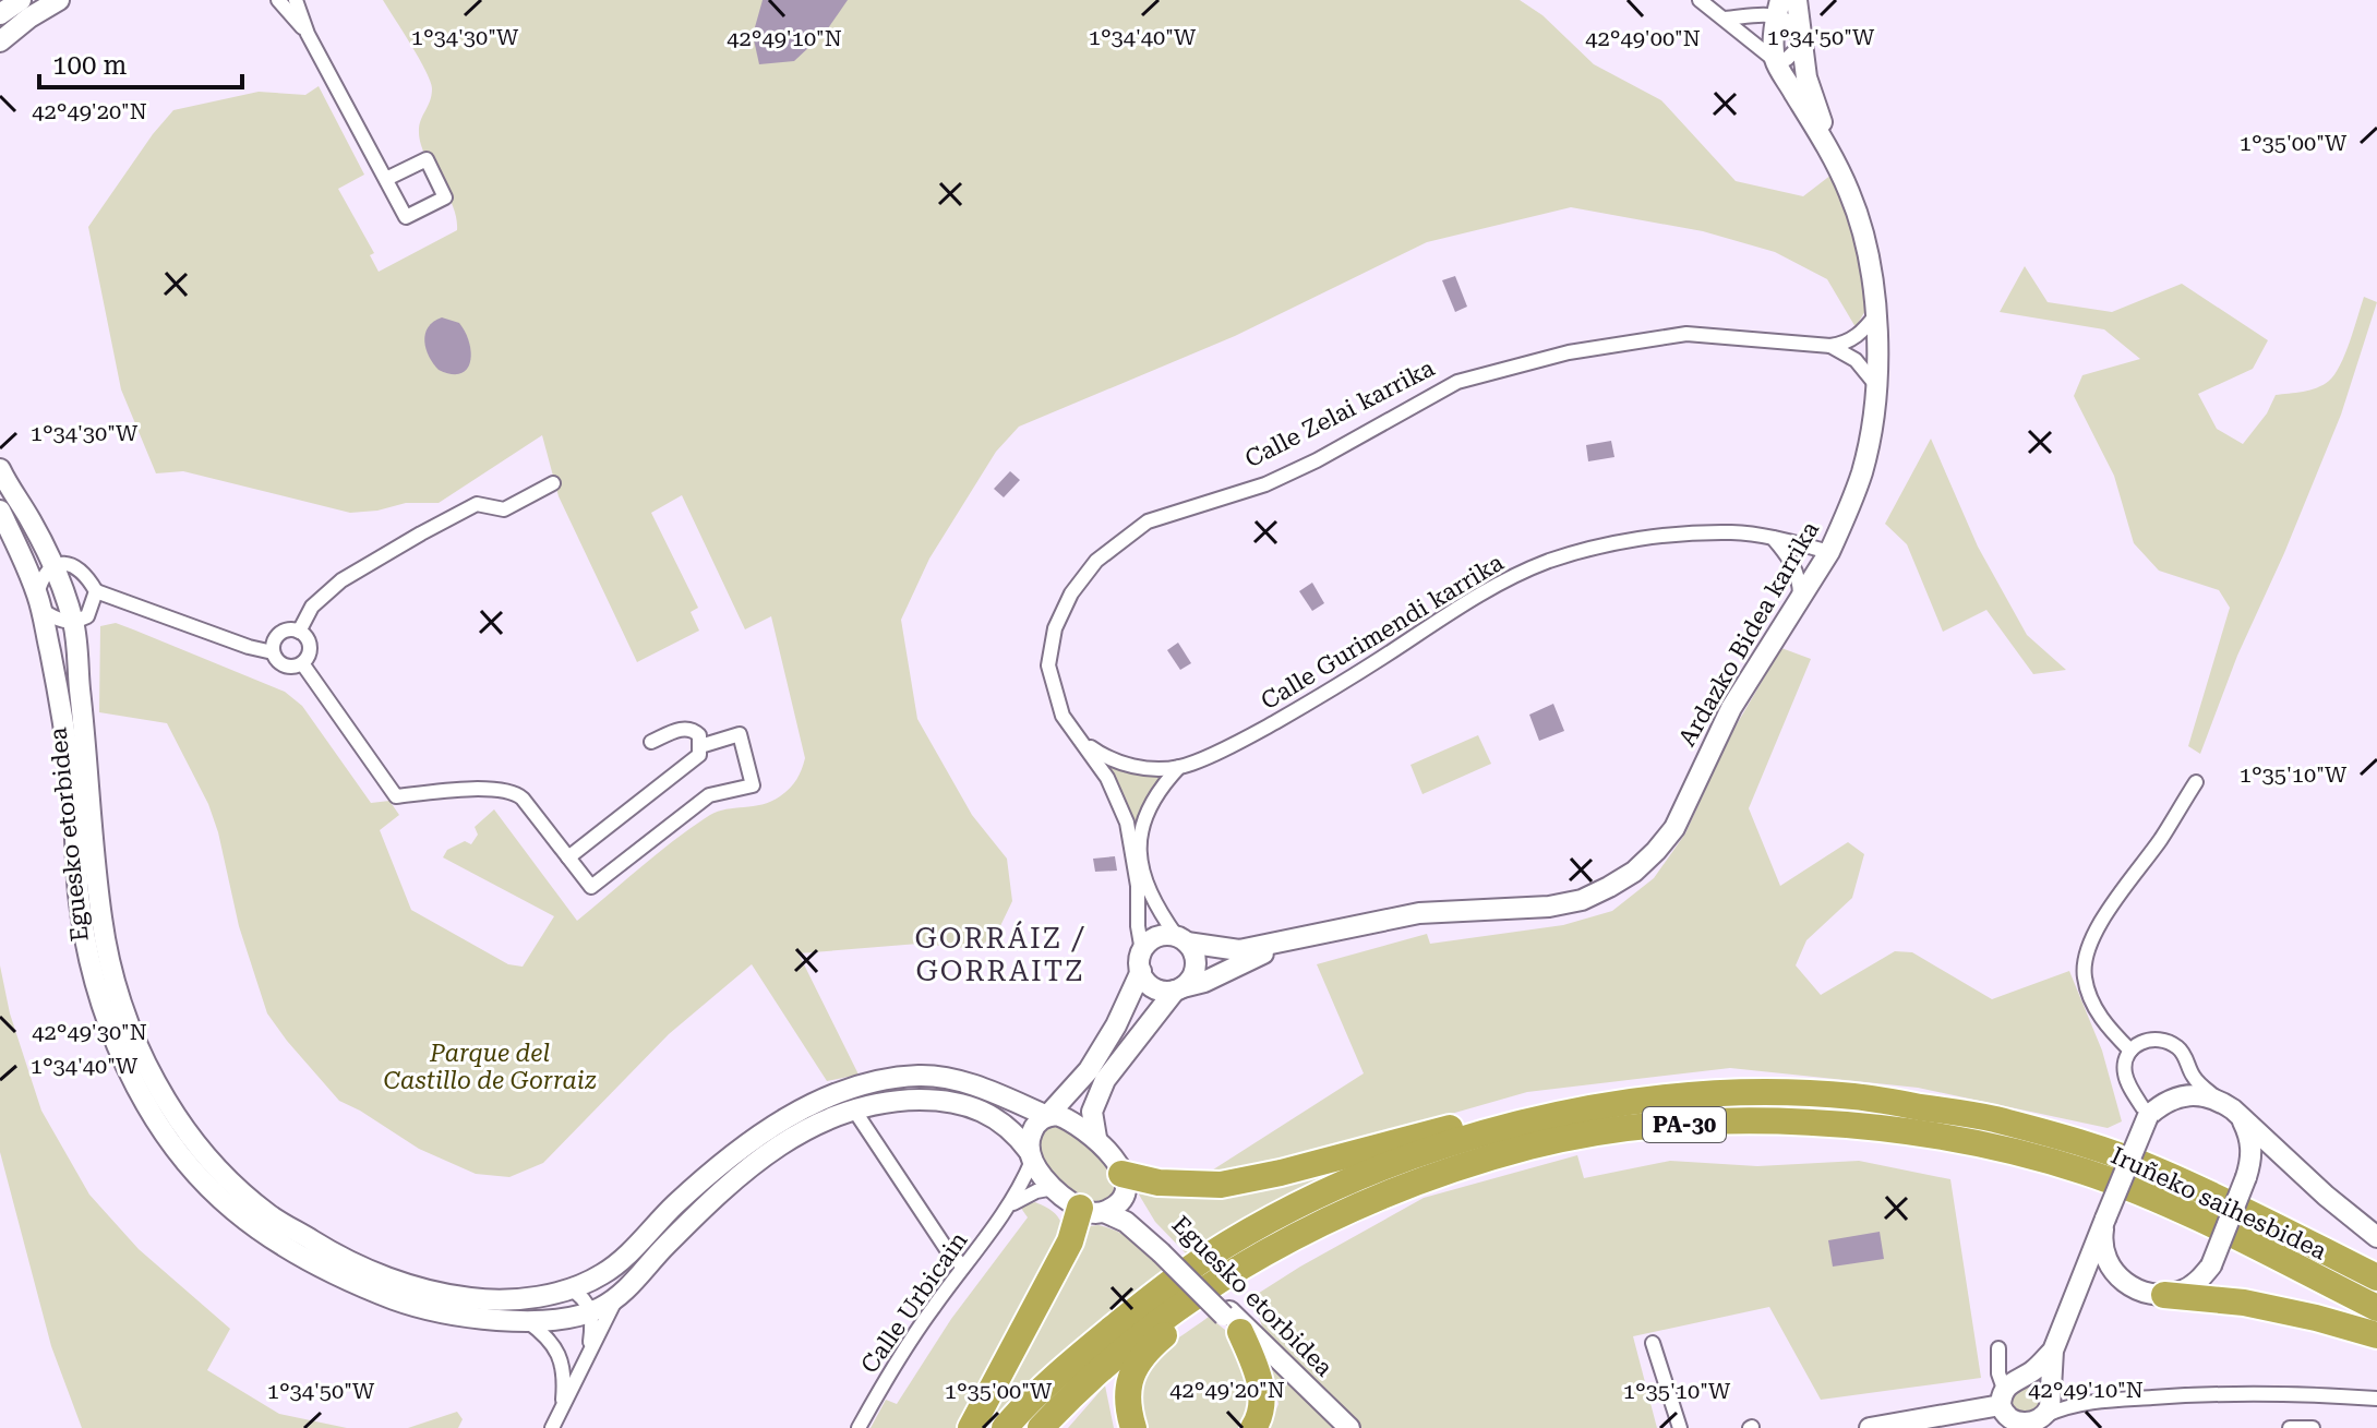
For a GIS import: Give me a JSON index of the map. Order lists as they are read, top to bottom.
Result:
{
  "streets": {
    "highway": ["PA-30", "Iruñeko saihesbidea"],
    "street": [
      "Calle Zelai karrika",
      "Calle Gurimendi karrika",
      "Ardazko Bidea karrika",
      "Eguesko etorbidea",
      "Calle Urbicain"
    ]
  },
  "crossings": [
    ["Calle Zelai karrika", "Calle Gurimendi karrika"],
    ["Calle Zelai karrika", "Ardazko Bidea karrika"],
    ["Calle Gurimendi karrika", "Ardazko Bidea karrika"],
    ["Eguesko etorbidea", "Calle Urbicain"]
  ],
  "districts": ["GORRÁIZ / GORRAITZ"],
  "parks": ["Parque del Castillo de Gorraiz"],
  "scale_bar": "100 m",
  "coordinates": [
    "1°34'30\"W",
    "1°34'40\"W",
    "1°34'50\"W",
    "42°49'10\"N",
    "42°49'00\"N",
    "42°49'20\"N",
    "1°35'00\"W",
    "1°35'10\"W",
    "42°49'30\"N"
  ]
}
